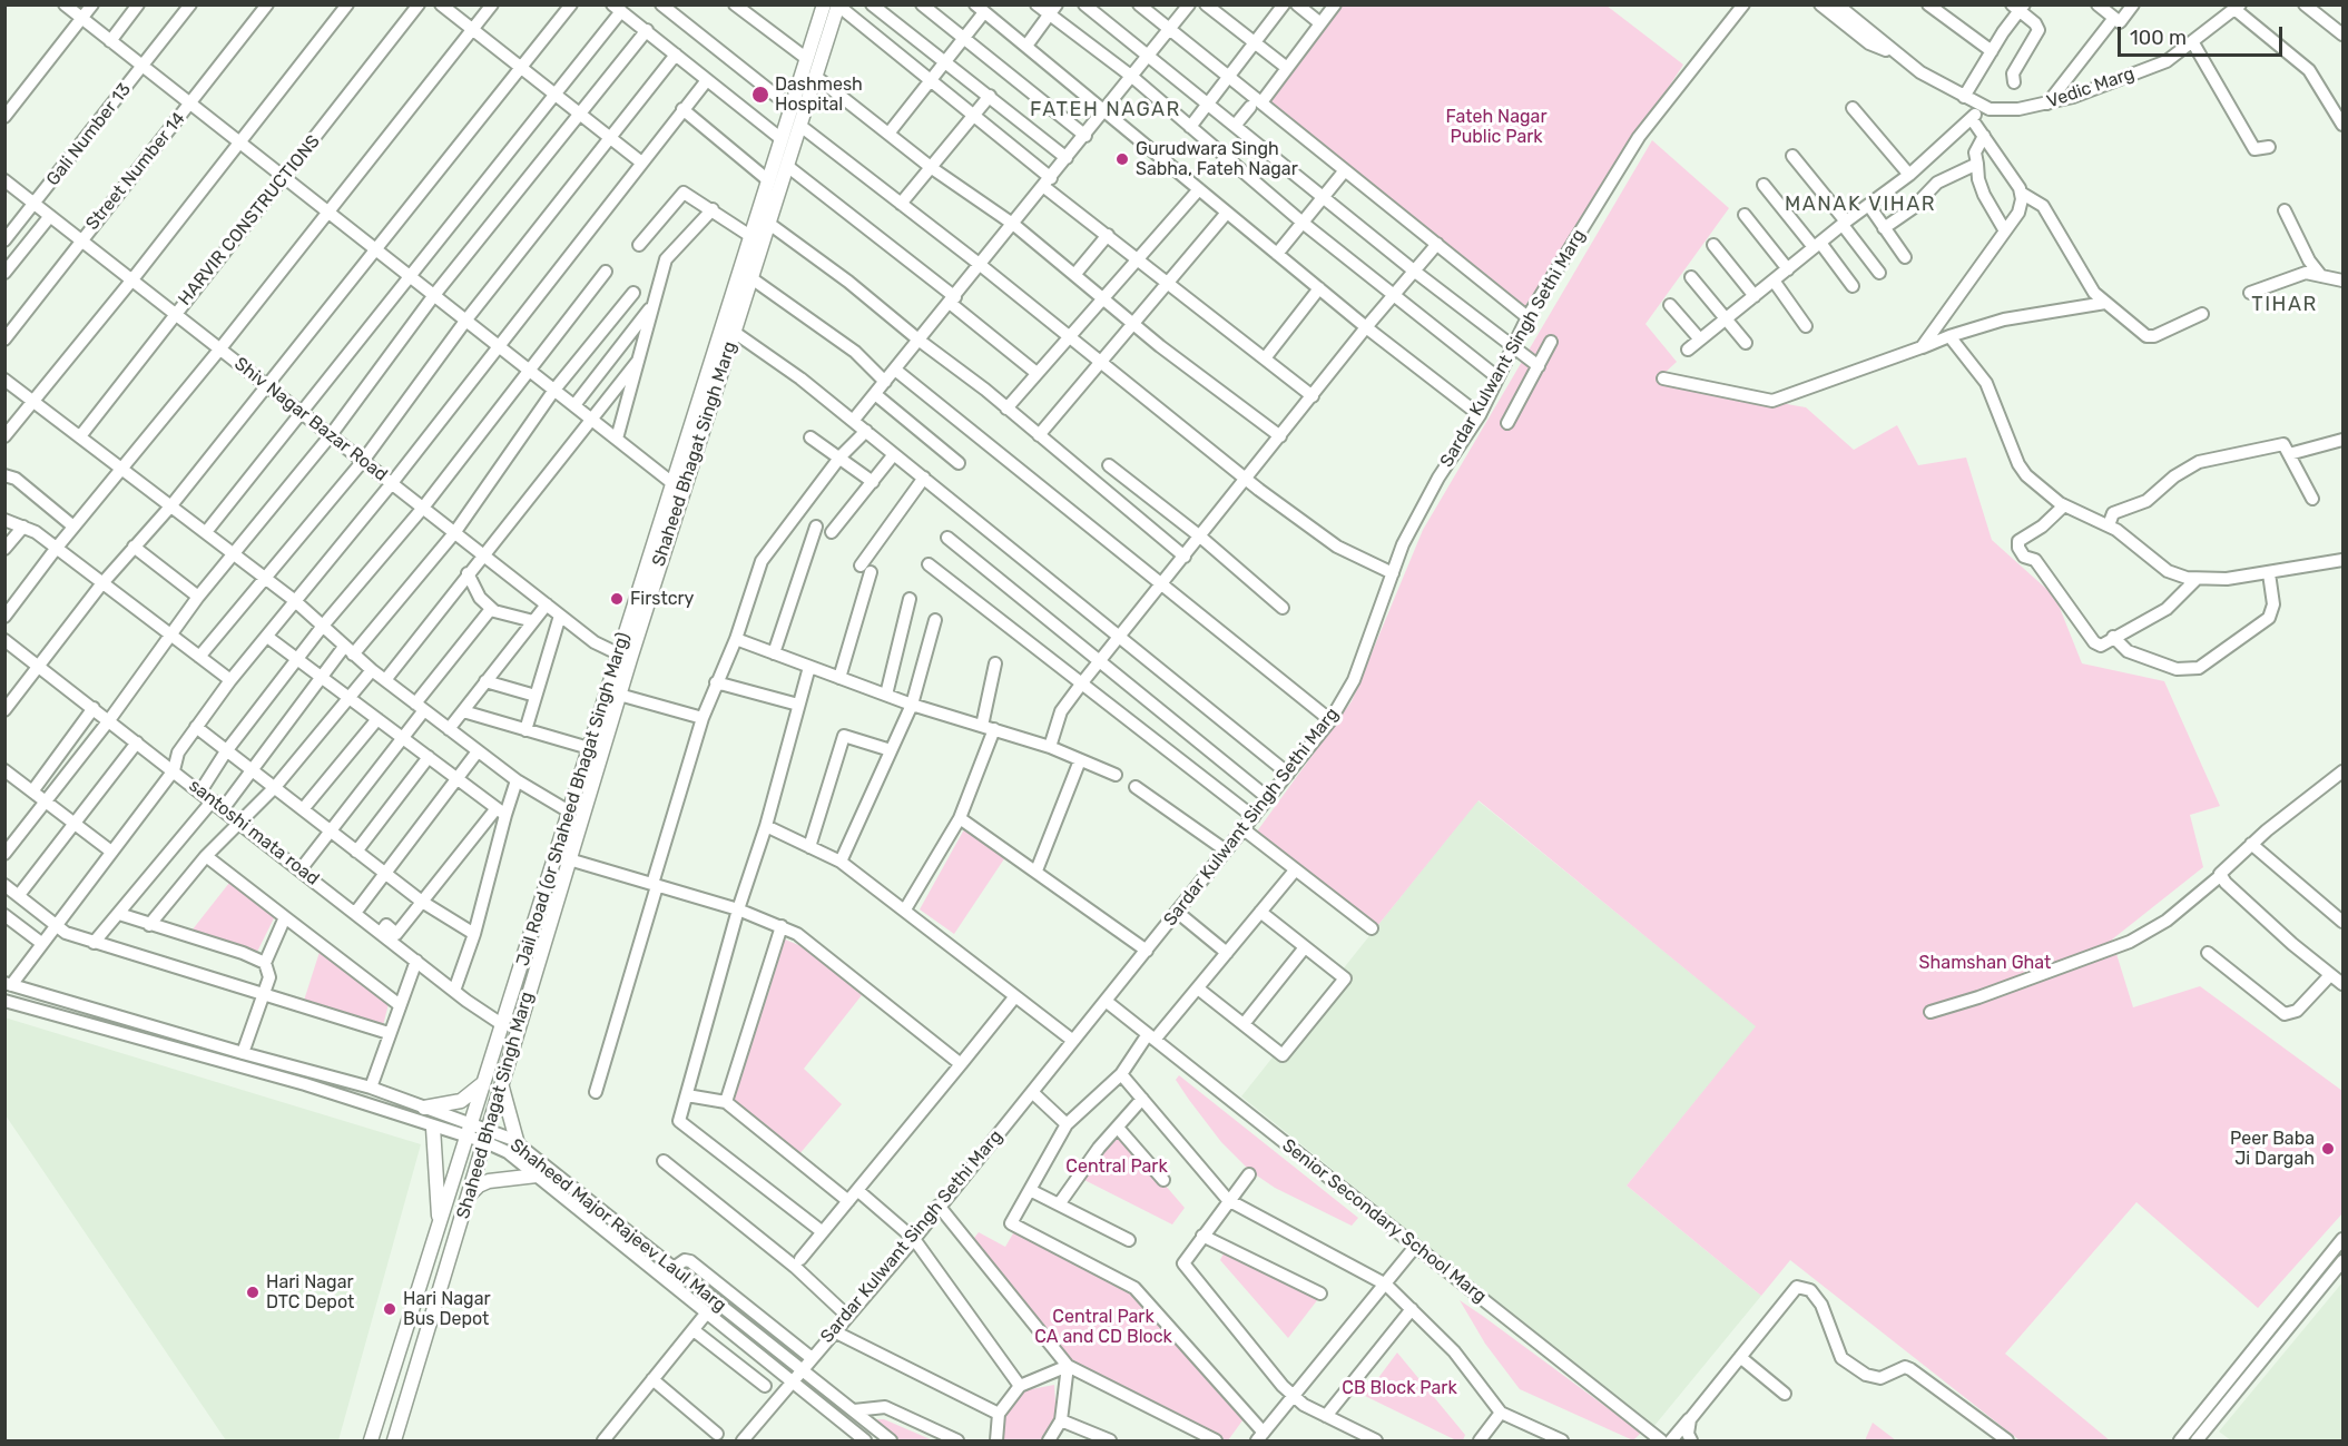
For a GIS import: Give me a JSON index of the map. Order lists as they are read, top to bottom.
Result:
{
  "streets": {
    "main road": ["Shaheed Bhagat Singh Marg", "Jail Road (or Shaheed Bhagat Singh Marg)"],
    "street": [
      "Vedic Marg",
      "Gali Number 13",
      "Street Number 14",
      "HARVIR CONSTRUCTIONS",
      "Sardar Kulwant Singh Sethi Marg",
      "Shiv Nagar Bazar Road",
      "santoshi mata road",
      "Senior Secondary School Marg",
      "Shaheed Major Rajeev Laul Marg"
    ]
  },
  "crossings": [
    ["Gali Number 13", "Shiv Nagar Bazar Road"],
    ["Street Number 14", "Shiv Nagar Bazar Road"],
    ["HARVIR CONSTRUCTIONS", "Shiv Nagar Bazar Road"],
    ["Sardar Kulwant Singh Sethi Marg", "Senior Secondary School Marg"],
    ["Sardar Kulwant Singh Sethi Marg", "Shaheed Major Rajeev Laul Marg"],
    ["Shiv Nagar Bazar Road", "Shaheed Bhagat Singh Marg"],
    ["Shiv Nagar Bazar Road", "Jail Road (or Shaheed Bhagat Singh Marg)"],
    ["Shaheed Bhagat Singh Marg", "Jail Road (or Shaheed Bhagat Singh Marg)"],
    ["Shaheed Bhagat Singh Marg", "Shaheed Major Rajeev Laul Marg"],
    ["Jail Road (or Shaheed Bhagat Singh Marg)", "santoshi mata road"],
    ["Jail Road (or Shaheed Bhagat Singh Marg)", "Shaheed Major Rajeev Laul Marg"]
  ],
  "districts": ["FATEH NAGAR", "MANAK VIHAR", "TIHAR"],
  "parks": [
    "Fateh Nagar Public Park",
    "Shamshan Ghat",
    "Central Park",
    "Central Park CA and CD Block",
    "CB Block Park"
  ],
  "places": [
    "Dashmesh Hospital",
    "Gurudwara Singh Sabha, Fateh Nagar",
    "Firstcry",
    "Peer Baba Ji Dargah",
    "Hari Nagar DTC Depot",
    "Hari Nagar Bus Depot"
  ],
  "scale_bar": "100 m"
}
